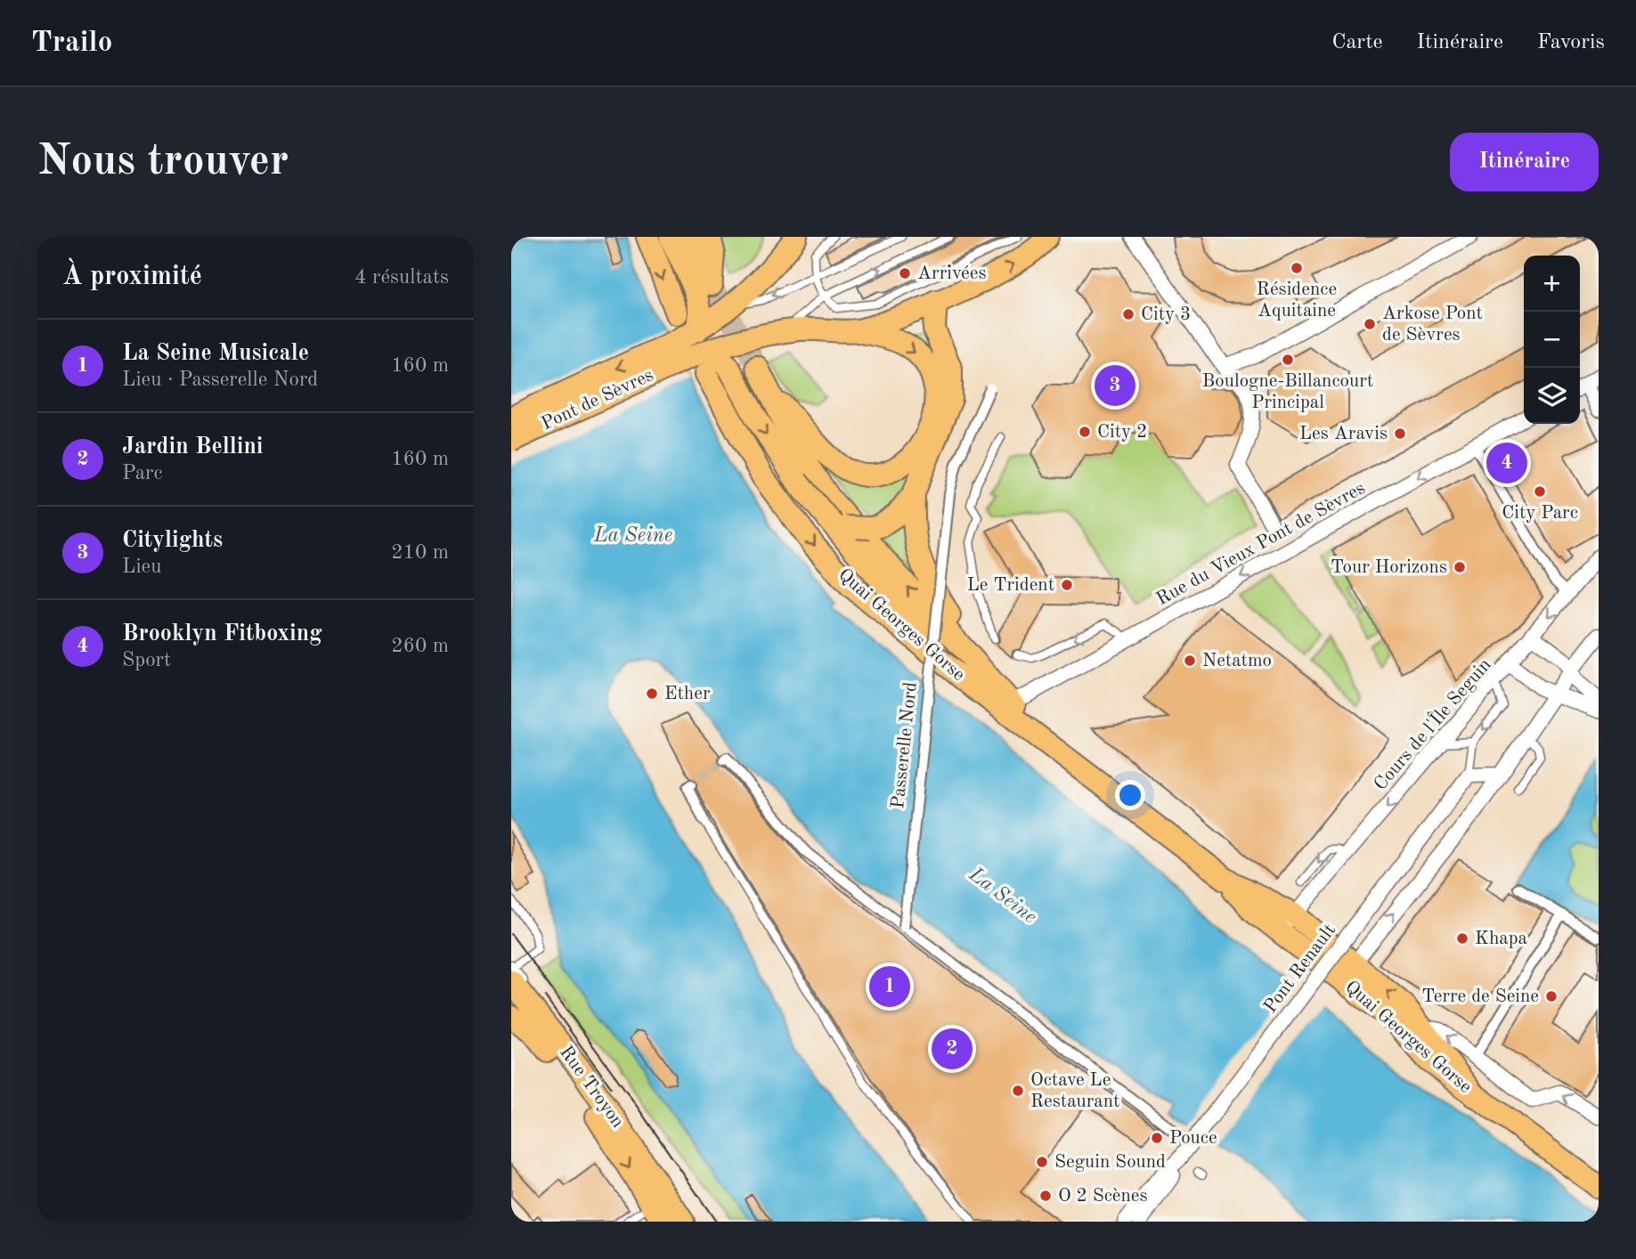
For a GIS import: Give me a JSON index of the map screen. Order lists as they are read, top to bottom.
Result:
{
  "streets": {
    "main road": ["Pont de Sèvres", "Quai Georges Gorse", "Rue Troyon"],
    "street": [
      "Rue du Vieux Pont de Sèvres",
      "Cours de l'Île Seguin",
      "Passerelle Nord",
      "Pont Renault"
    ]
  },
  "crossings": [
    ["Rue du Vieux Pont de Sèvres", "Quai Georges Gorse"],
    ["Quai Georges Gorse", "Cours de l'Île Seguin"]
  ],
  "one_way": ["Rue du Vieux Pont de Sèvres"],
  "water": ["La Seine"],
  "places": [
    "Résidence Aquitaine",
    "Arrivées",
    "City 3",
    "Arkose Pont de Sèvres",
    "Boulogne-Billancourt Principal",
    "City 2",
    "Les Aravis",
    "City Parc",
    "Tour Horizons",
    "Le Trident",
    "Netatmo",
    "Ether",
    "Khapa",
    "Terre de Seine",
    "Octave Le Restaurant",
    "Pouce",
    "Seguin Sound",
    "O 2 Scènes"
  ],
  "page": {
    "header": "Trailo",
    "nav": ["Carte", "Itinéraire", "Favoris"],
    "buttons": "Itinéraire",
    "title": "Nous trouver",
    "heading": ["À proximité", "4 résultats"],
    "map_buttons": ["+", "−"],
    "list": [
      {
        "mark": "1",
        "name": "La Seine Musicale",
        "note": "Lieu · Passerelle Nord",
        "value": "160 m"
      },
      {
        "mark": "2",
        "name": "Jardin Bellini",
        "note": "Parc",
        "value": "160 m"
      },
      {
        "mark": "3",
        "name": "Citylights",
        "note": "Lieu",
        "value": "210 m"
      },
      {
        "mark": "4",
        "name": "Brooklyn Fitboxing",
        "note": "Sport",
        "value": "260 m"
      }
    ],
    "pins": [
      "3",
      "4",
      "1",
      "2"
    ]
  }
}
